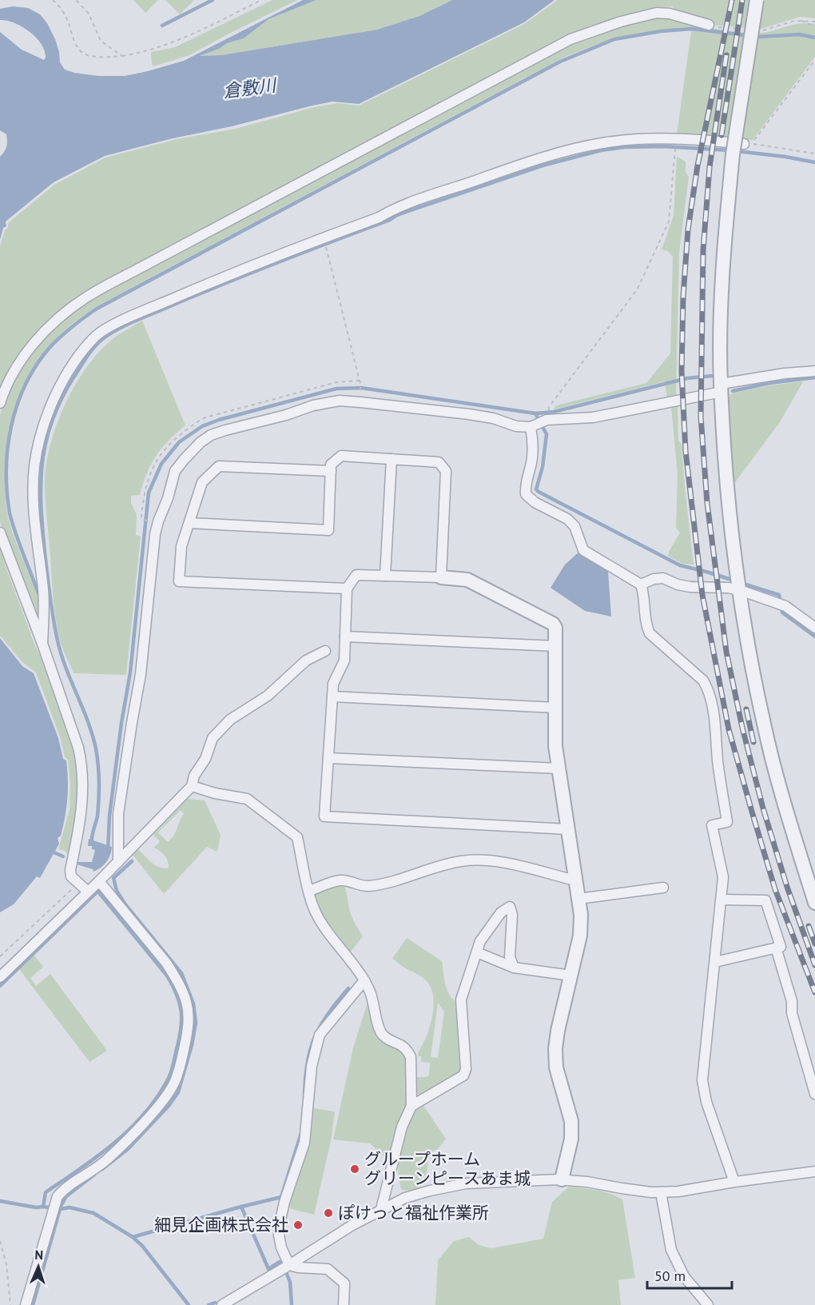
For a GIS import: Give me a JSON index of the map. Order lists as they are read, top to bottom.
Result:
{
  "water": ["倉敷川"],
  "places": ["グループホーム グリーンピースあま城", "ぽけっと福祉作業所", "細見企画株式会社"],
  "scale_bar": "50 m",
  "north": "top"
}
